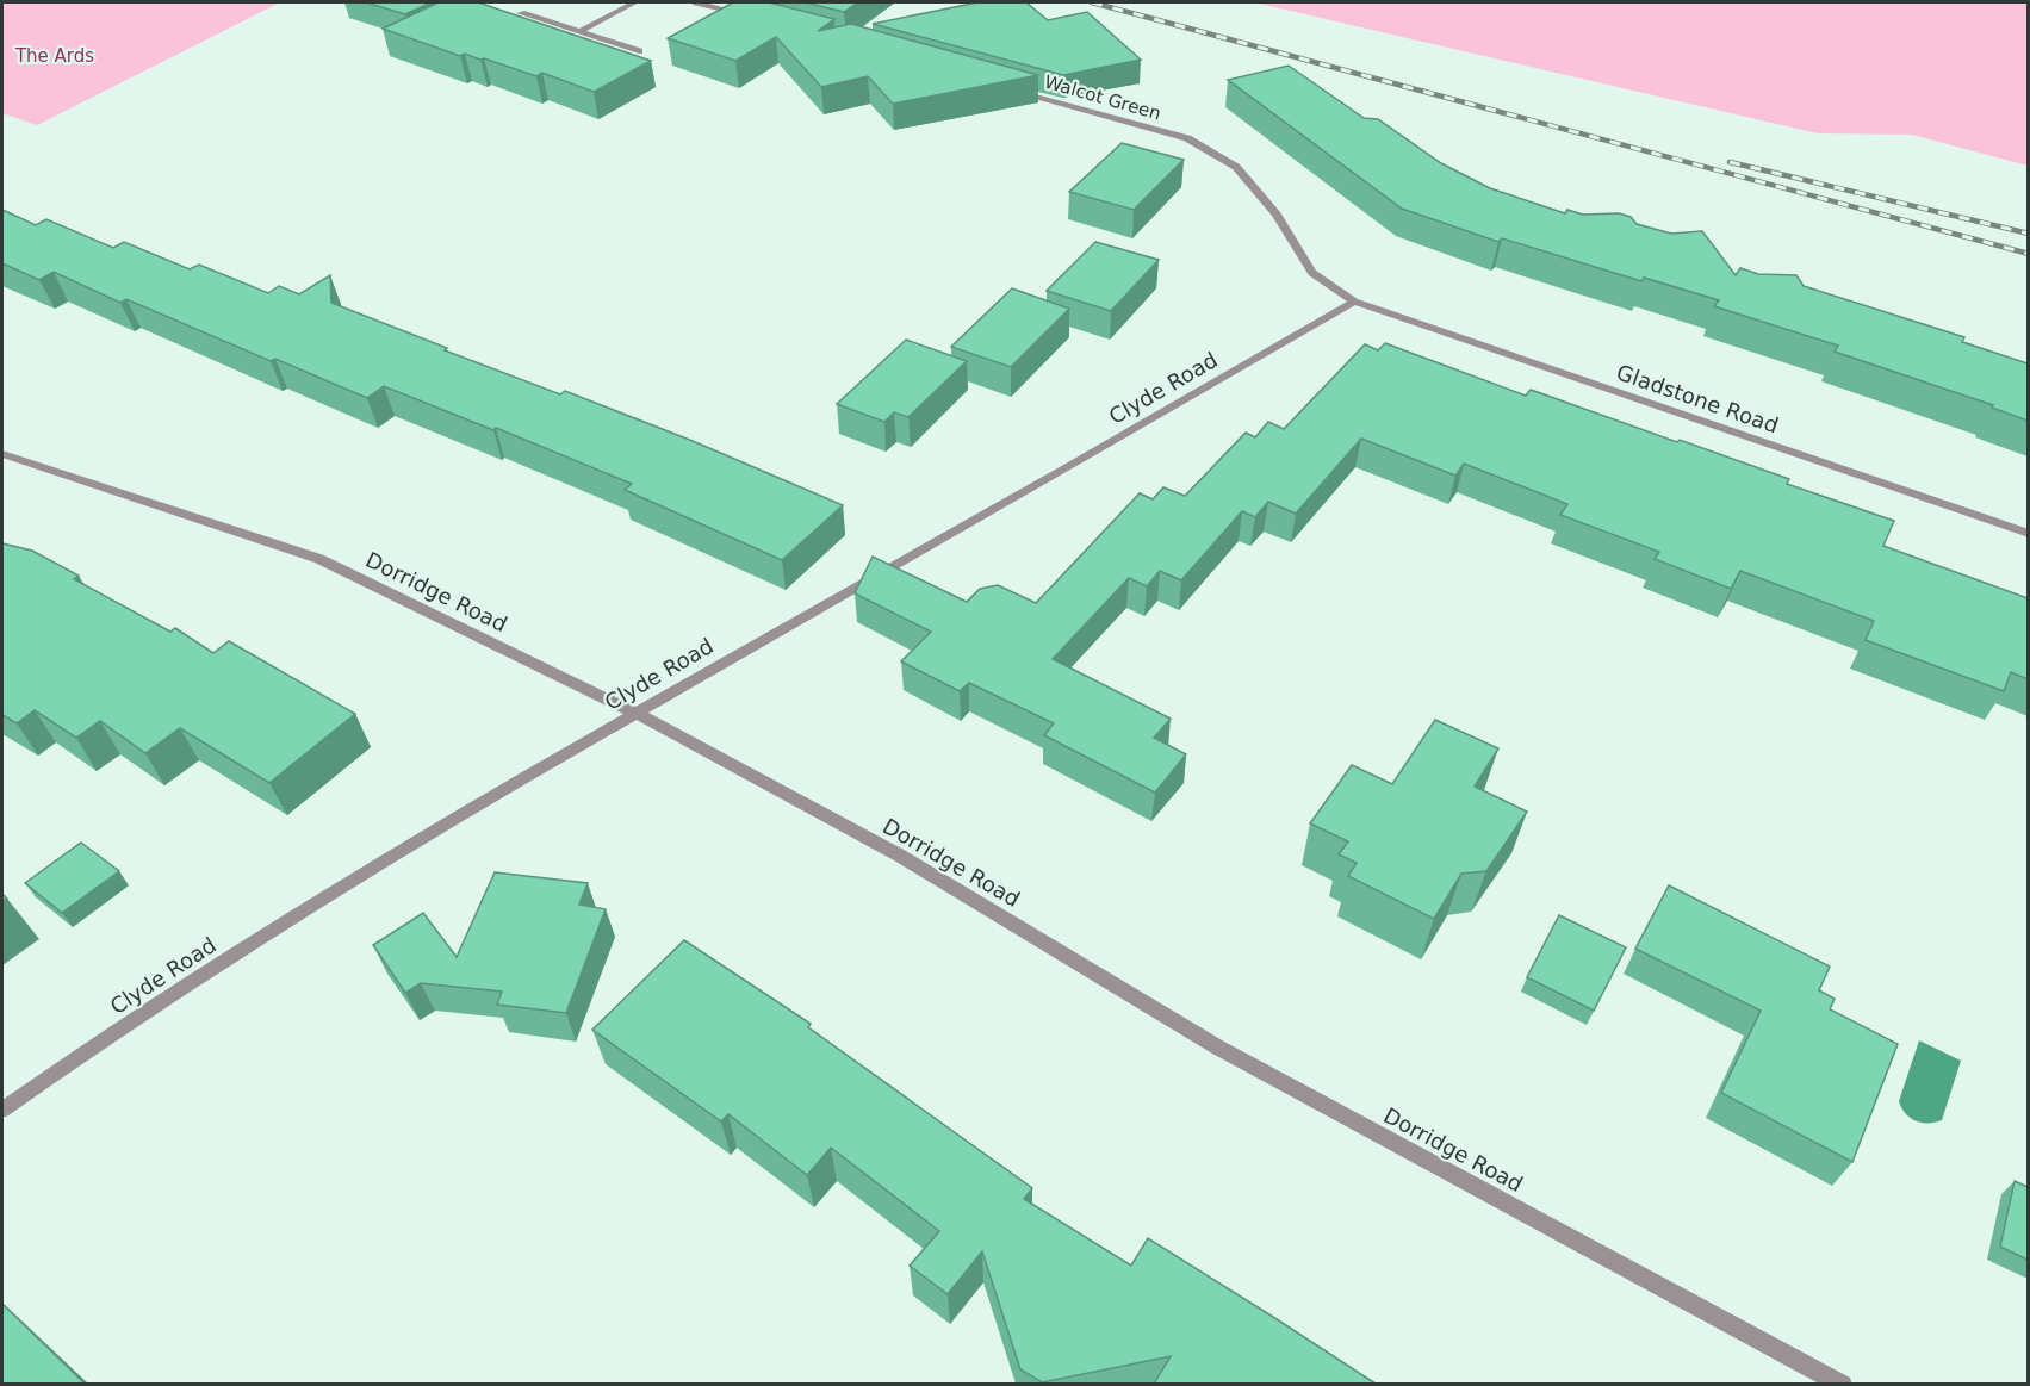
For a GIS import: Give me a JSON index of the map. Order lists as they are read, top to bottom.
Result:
{
  "streets": {
    "street": [
      "Walcot Green",
      "Clyde Road",
      "Gladstone Road",
      "Dorridge Road"
    ]
  },
  "crossings": [
    ["Walcot Green", "Clyde Road"],
    ["Walcot Green", "Gladstone Road"],
    ["Clyde Road", "Gladstone Road"],
    ["Clyde Road", "Dorridge Road"]
  ],
  "parks": ["The Ards"]
}
